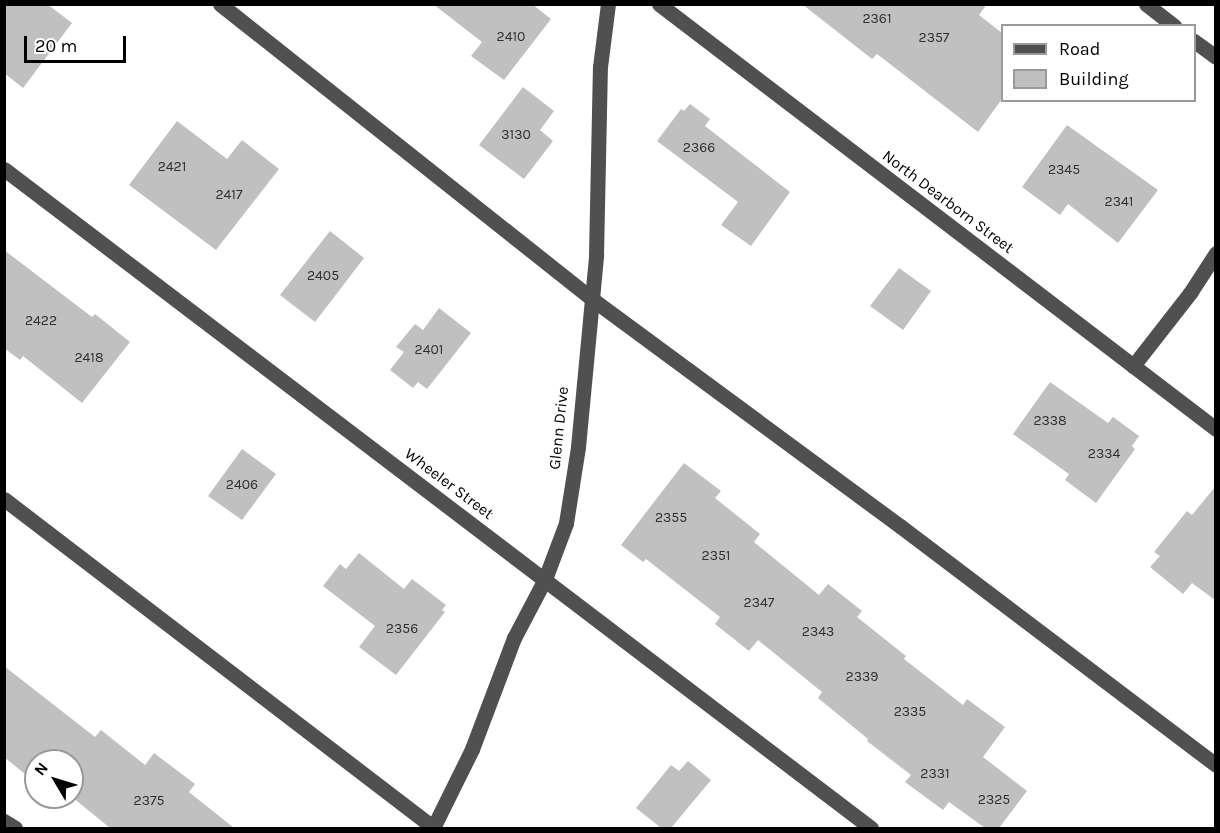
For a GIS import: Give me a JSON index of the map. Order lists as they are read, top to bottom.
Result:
{
  "streets": {
    "street": ["North Dearborn Street", "Glenn Drive", "Wheeler Street"]
  },
  "crossings": [
    ["Glenn Drive", "Wheeler Street"]
  ],
  "house_numbers": [
    "2361",
    "2410",
    "2357",
    "3130",
    "2366",
    "2421",
    "2345",
    "2417",
    "2341",
    "2405",
    "2422",
    "2401",
    "2418",
    "2338",
    "2334",
    "2406",
    "2355",
    "2351",
    "2347",
    "2356",
    "2343",
    "2339",
    "2335",
    "2331",
    "2325",
    "2375"
  ],
  "legend": ["Road", "Building"],
  "scale_bar": "20 m",
  "north": "top left"
}
